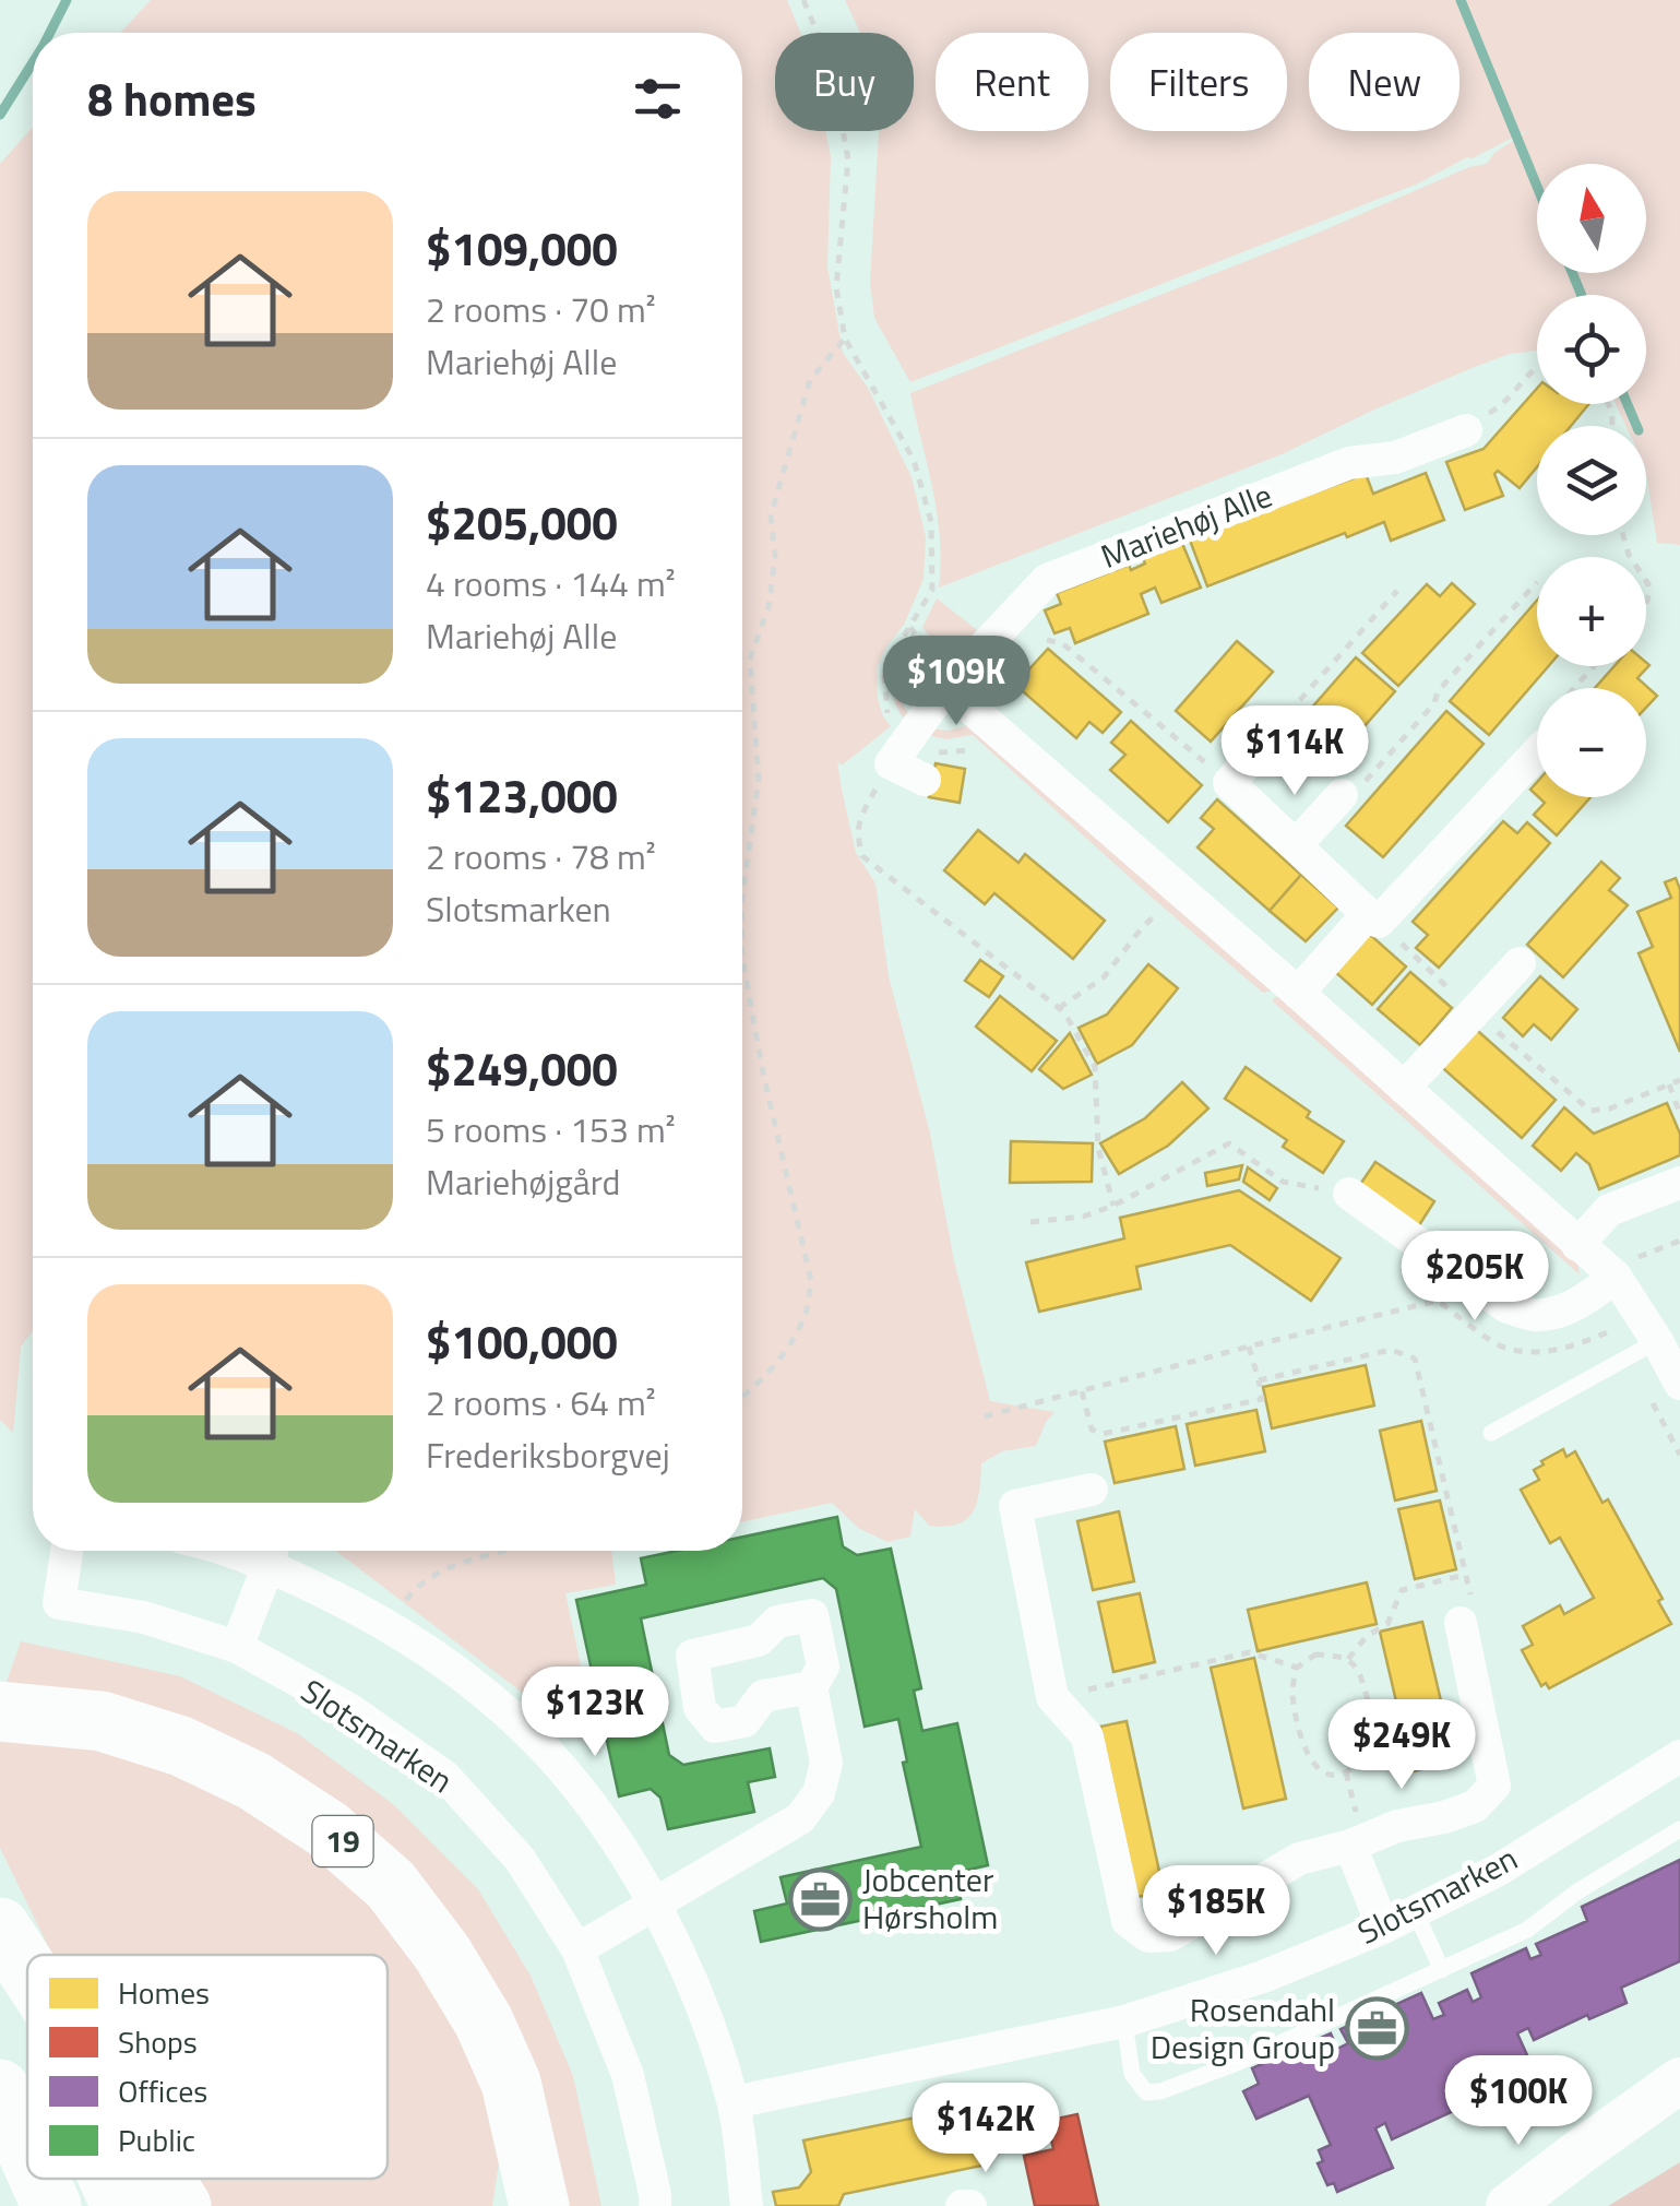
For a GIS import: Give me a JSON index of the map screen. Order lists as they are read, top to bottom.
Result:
{
  "streets": {
    "highway": ["19"],
    "street": ["Mariehøj Alle", "Slotsmarken"]
  },
  "places": {
    "office": ["Jobcenter Hørsholm", "Rosendahl Design Group"]
  },
  "legend": [
    "Homes",
    "Shops",
    "Offices",
    "Public"
  ],
  "north": "top",
  "page": {
    "chip": [
      "Buy",
      "Rent",
      "Filters",
      "New"
    ],
    "heading": "8 homes",
    "map_buttons": ["+", "−"],
    "list": [
      {
        "name": "$109,000",
        "note": "2 rooms · 70 m² · Mariehøj Alle"
      },
      {
        "name": "$205,000",
        "note": "4 rooms · 144 m² · Mariehøj Alle"
      },
      {
        "name": "$123,000",
        "note": "2 rooms · 78 m² · Slotsmarken"
      },
      {
        "name": "$249,000",
        "note": "5 rooms · 153 m² · Mariehøjgård"
      },
      {
        "name": "$100,000",
        "note": "2 rooms · 64 m² · Frederiksborgvej"
      }
    ],
    "price": [
      "$109K",
      "$114K",
      "$205K",
      "$123K",
      "$249K",
      "$185K",
      "$100K",
      "$142K"
    ]
  }
}
